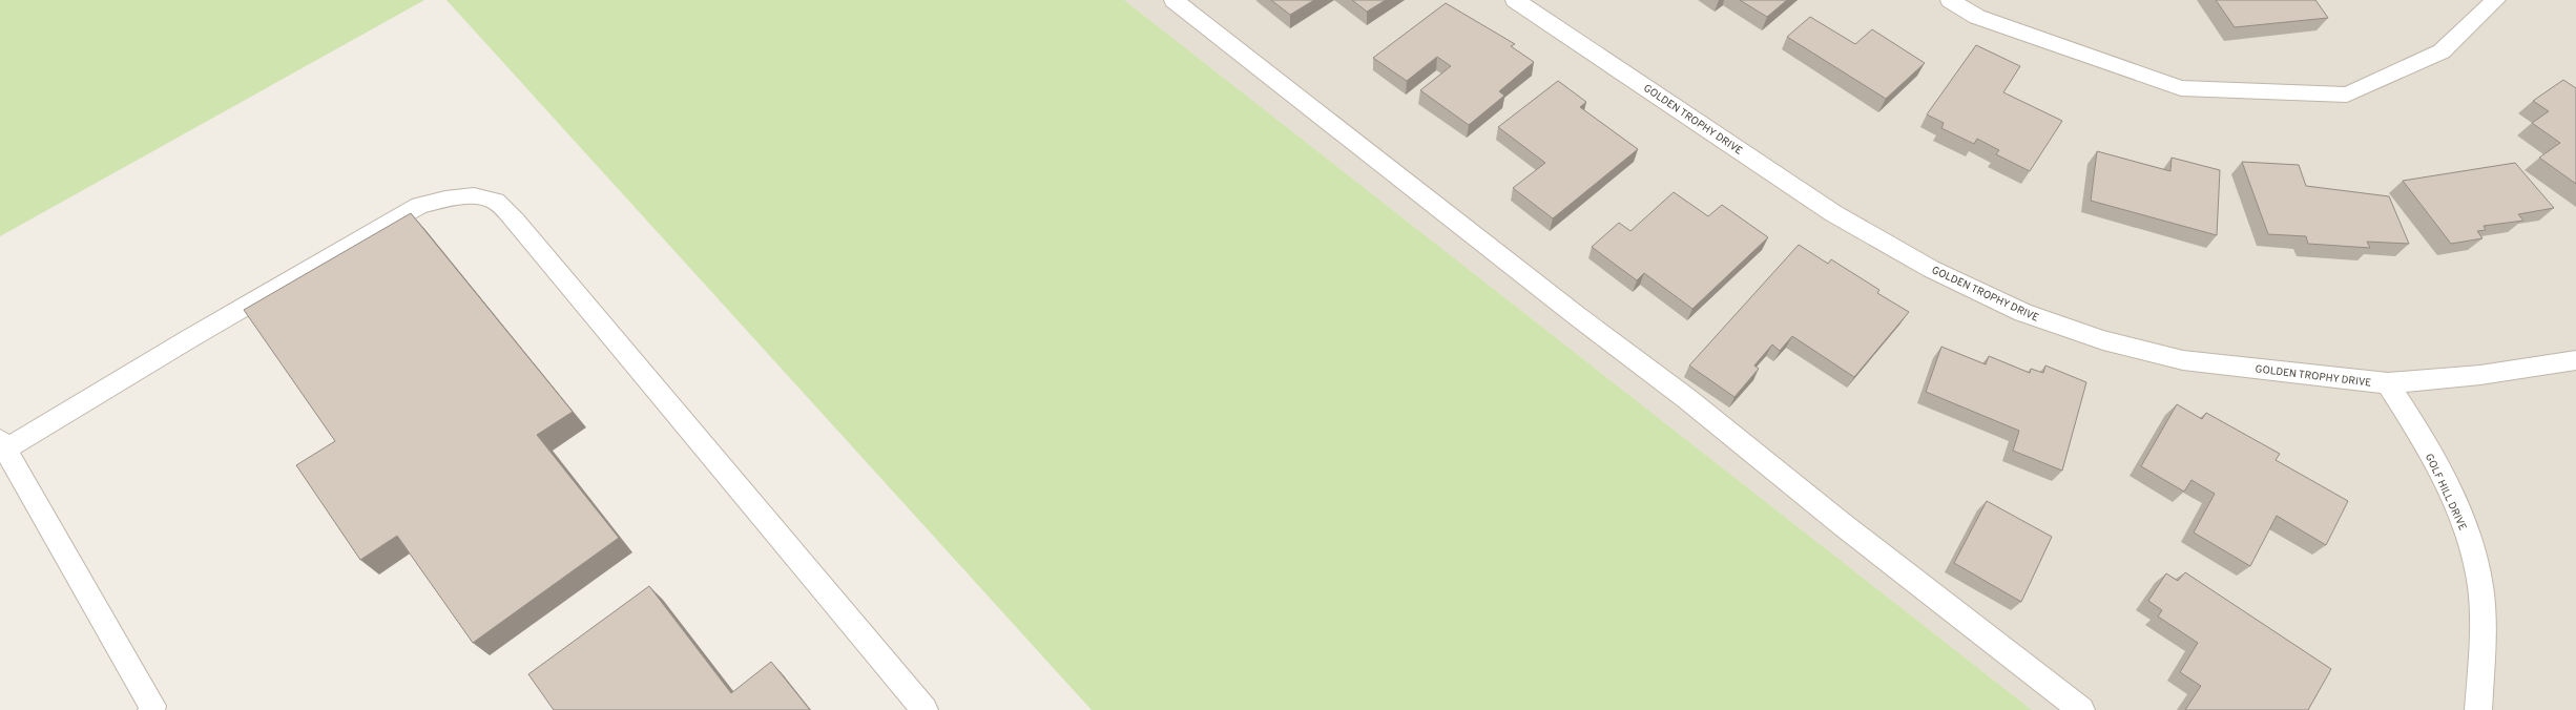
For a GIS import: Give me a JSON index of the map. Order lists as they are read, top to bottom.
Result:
{
  "streets": {
    "street": ["GOLDEN TROPHY DRIVE", "GOLF HILL DRIVE"]
  },
  "crossings": [
    ["GOLDEN TROPHY DRIVE", "GOLF HILL DRIVE"]
  ]
}
